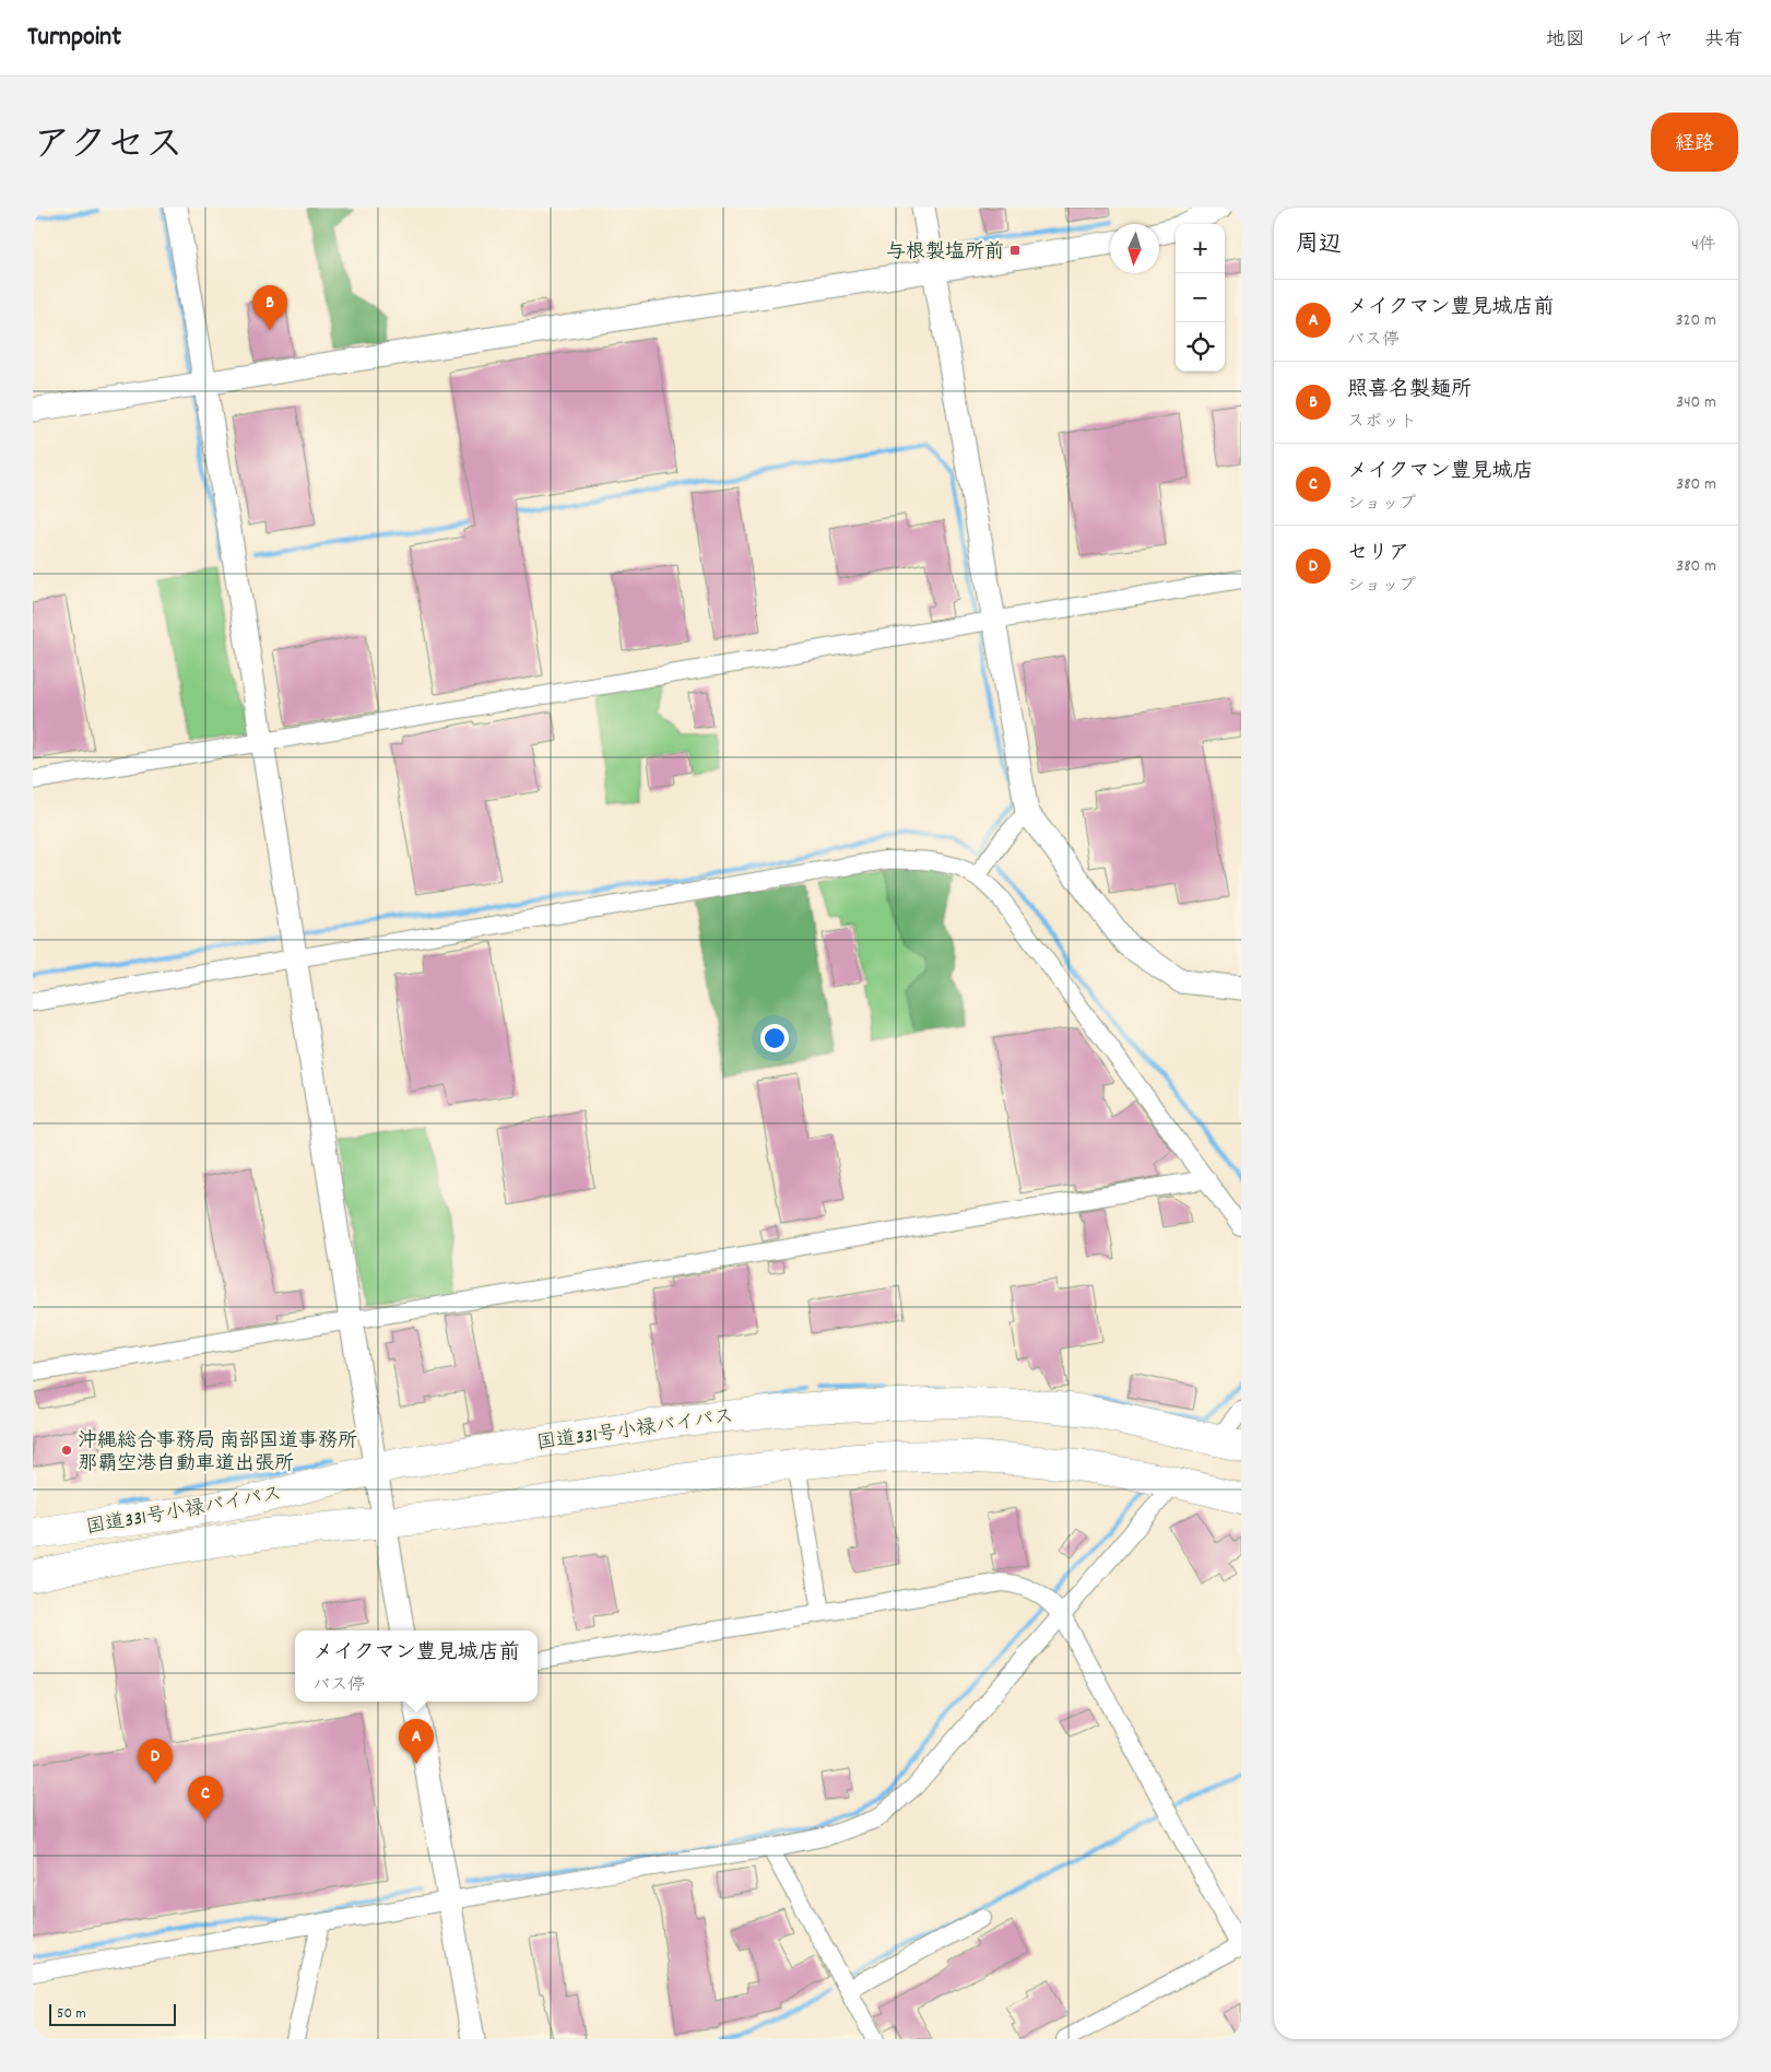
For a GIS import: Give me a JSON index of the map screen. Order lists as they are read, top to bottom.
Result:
{
  "streets": {
    "highway": ["国道331号小禄バイパス"]
  },
  "places": {
    "transit": ["与根製塩所前"],
    "other": ["沖縄総合事務局 南部国道事務所 那覇空港自動車道出張所"]
  },
  "scale_bar": "50 m",
  "north": "bottom",
  "page": {
    "header": "Turnpoint",
    "nav": ["地図", "レイヤ", "共有"],
    "title": "アクセス",
    "buttons": "経路",
    "heading": ["周辺", "4件"],
    "map_buttons": ["+", "−"],
    "list": [
      {
        "mark": "A",
        "name": "メイクマン豊見城店前",
        "note": "バス停",
        "value": "320 m"
      },
      {
        "mark": "B",
        "name": "照喜名製麺所",
        "note": "スポット",
        "value": "340 m"
      },
      {
        "mark": "C",
        "name": "メイクマン豊見城店",
        "note": "ショップ",
        "value": "380 m"
      },
      {
        "mark": "D",
        "name": "セリア",
        "note": "ショップ",
        "value": "380 m"
      }
    ],
    "pins": [
      "B",
      "A",
      "D",
      "C"
    ],
    "popup": ["メイクマン豊見城店前", "バス停"],
    "scale": "50 m"
  }
}
